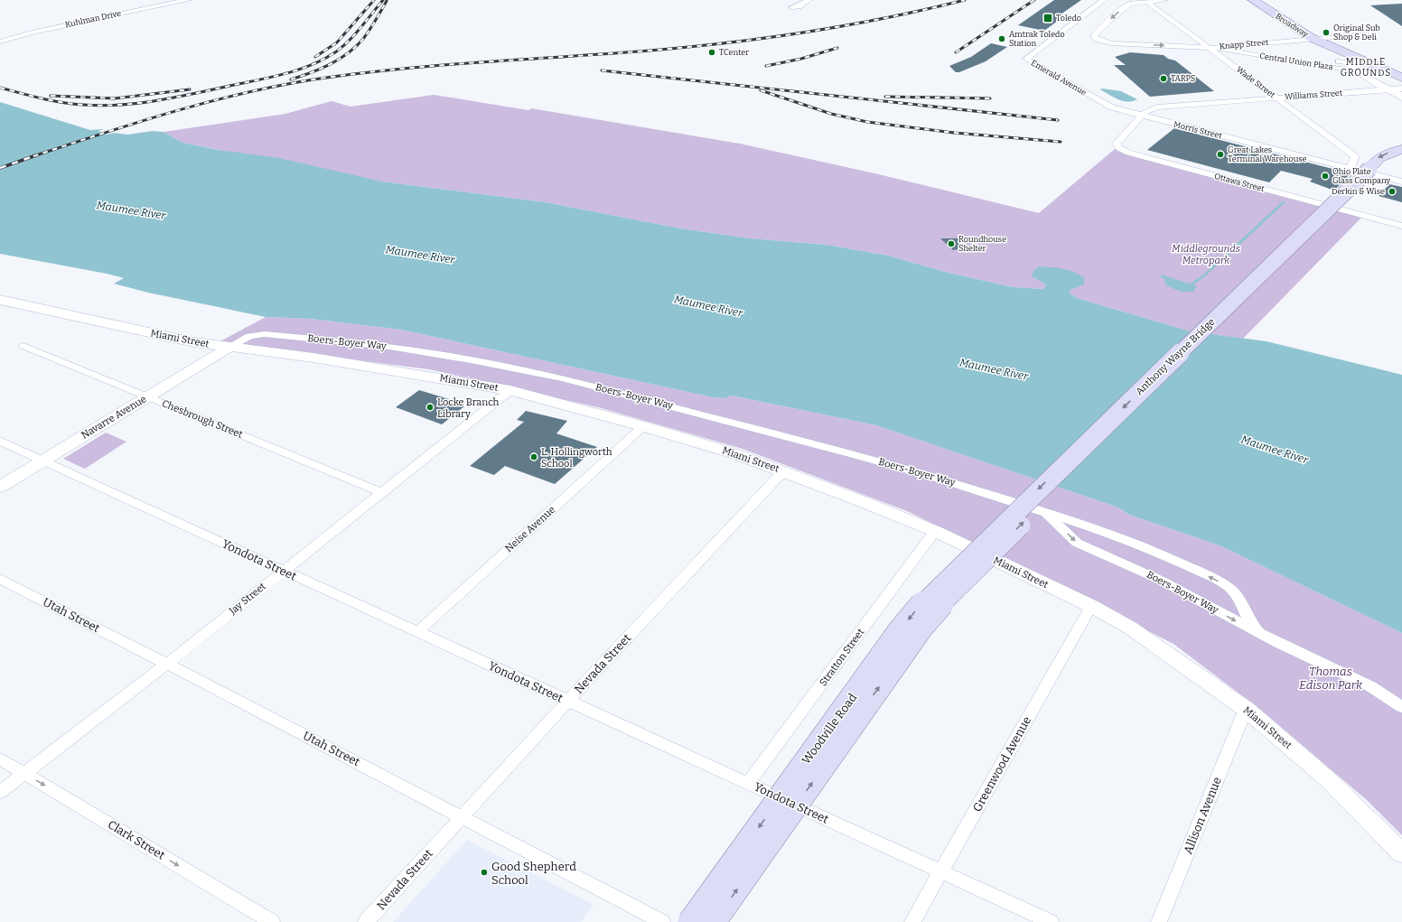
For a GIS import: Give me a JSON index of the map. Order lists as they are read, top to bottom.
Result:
{
  "streets": {
    "main road": ["Broadway", "Anthony Wayne Bridge", "Woodville Road"],
    "street": [
      "Kuhlman Drive",
      "Knapp Street",
      "Central Union Plaza",
      "Emerald Avenue",
      "Wade Street",
      "Williams Street",
      "Morris Street",
      "Ottawa Street",
      "Miami Street",
      "Boers-Boyer Way",
      "Navarre Avenue",
      "Chesbrough Street",
      "Neise Avenue",
      "Yondota Street",
      "Jay Street",
      "Utah Street",
      "Stratton Street",
      "Nevada Street",
      "Greenwood Avenue",
      "Allison Avenue",
      "Clark Street"
    ]
  },
  "crossings": [
    ["Broadway", "Knapp Street"],
    ["Broadway", "Central Union Plaza"],
    ["Broadway", "Williams Street"],
    ["Knapp Street", "Central Union Plaza"],
    ["Knapp Street", "Wade Street"],
    ["Central Union Plaza", "Wade Street"],
    ["Central Union Plaza", "Williams Street"],
    ["Emerald Avenue", "Williams Street"],
    ["Emerald Avenue", "Morris Street"],
    ["Emerald Avenue", "Ottawa Street"],
    ["Wade Street", "Williams Street"],
    ["Wade Street", "Morris Street"],
    ["Williams Street", "Morris Street"],
    ["Williams Street", "Ottawa Street"],
    ["Morris Street", "Ottawa Street"],
    ["Miami Street", "Boers-Boyer Way"],
    ["Miami Street", "Navarre Avenue"],
    ["Miami Street", "Neise Avenue"],
    ["Miami Street", "Jay Street"],
    ["Miami Street", "Stratton Street"],
    ["Miami Street", "Nevada Street"],
    ["Miami Street", "Greenwood Avenue"],
    ["Miami Street", "Allison Avenue"],
    ["Boers-Boyer Way", "Navarre Avenue"],
    ["Anthony Wayne Bridge", "Woodville Road"],
    ["Navarre Avenue", "Chesbrough Street"],
    ["Navarre Avenue", "Yondota Street"],
    ["Chesbrough Street", "Jay Street"],
    ["Neise Avenue", "Yondota Street"],
    ["Yondota Street", "Jay Street"],
    ["Yondota Street", "Stratton Street"],
    ["Yondota Street", "Nevada Street"],
    ["Yondota Street", "Greenwood Avenue"],
    ["Jay Street", "Utah Street"],
    ["Jay Street", "Clark Street"],
    ["Utah Street", "Nevada Street"]
  ],
  "one_way": ["Clark Street"],
  "districts": ["MIDDLE GROUNDS"],
  "water": ["Maumee River"],
  "parks": ["Middlegrounds Metropark", "Thomas Edison Park"],
  "places": {
    "transit": ["Toledo"],
    "other": [
      "Original Sub Shop & Deli",
      "Amtrak Toledo Station",
      "TCenter",
      "TARPS",
      "Great Lakes Terminal Warehouse",
      "Ohio Plate Glass Company",
      "Derkin & Wise",
      "Roundhouse Shelter",
      "Locke Branch Library",
      "L. Hollingworth School",
      "Good Shepherd School"
    ]
  }
}
